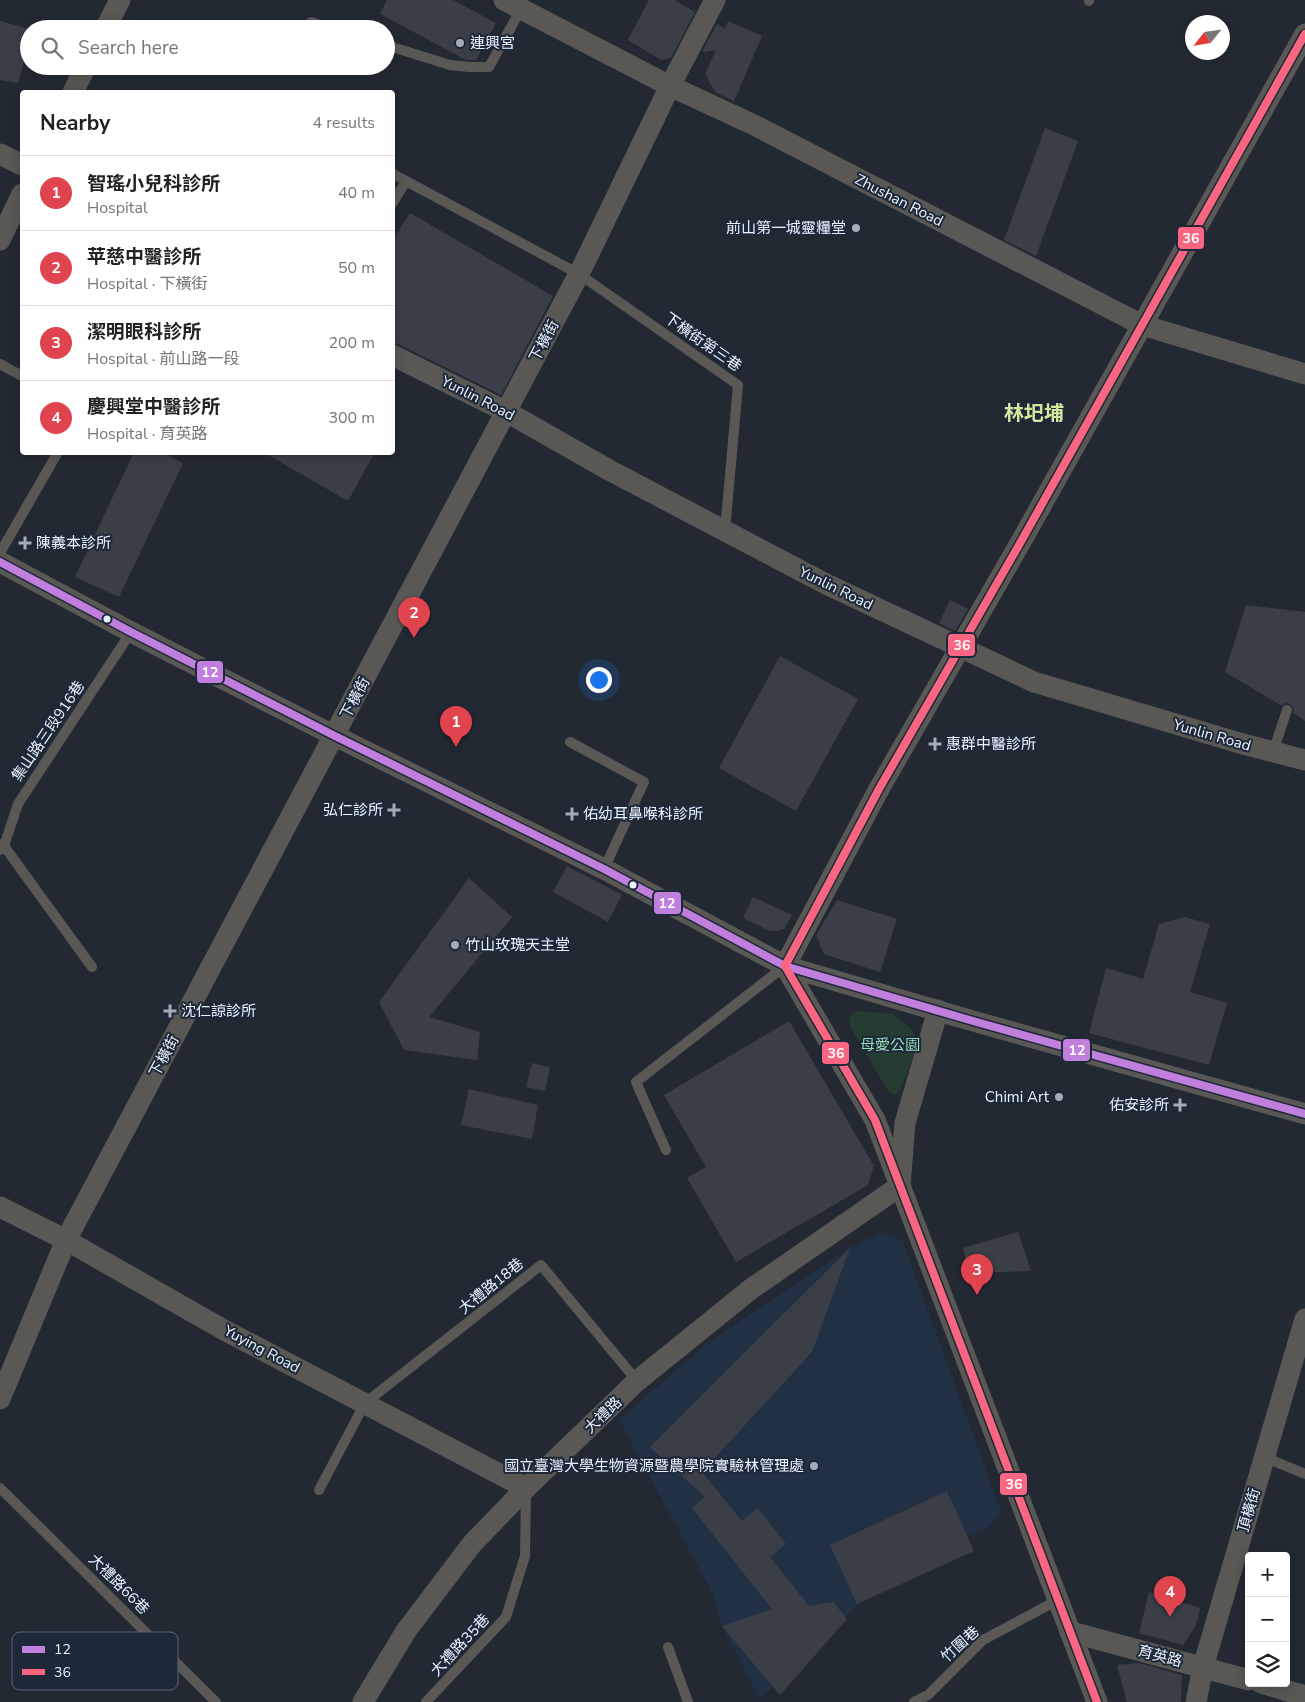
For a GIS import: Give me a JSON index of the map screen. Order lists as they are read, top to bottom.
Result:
{
  "streets": {
    "street": [
      "Zhushan Road",
      "下橫街",
      "Yunlin Road",
      "Yuying Road",
      "大禮路",
      "頂橫街",
      "育英路"
    ],
    "lane": [
      "下橫街第三巷",
      "集山路三段916巷",
      "大禮路18巷",
      "大禮路66巷",
      "竹圍巷",
      "大禮路35巷"
    ]
  },
  "crossings": [
    ["Zhushan Road", "下橫街"],
    ["下橫街", "下橫街第三巷"],
    ["下橫街", "Yunlin Road"],
    ["下橫街", "Yuying Road"],
    ["下橫街第三巷", "Yunlin Road"],
    ["大禮路18巷", "Yuying Road"],
    ["大禮路18巷", "大禮路"],
    ["Yuying Road", "大禮路"],
    ["Yuying Road", "大禮路35巷"],
    ["大禮路", "大禮路35巷"],
    ["頂橫街", "育英路"]
  ],
  "districts": ["林圯埔"],
  "parks": ["母愛公園"],
  "places": {
    "other": [
      "連興宮",
      "前山第一城靈糧堂",
      "竹山玫瑰天主堂",
      "Chimi Art",
      "國立臺灣大學生物資源暨農學院實驗林管理處"
    ],
    "health": [
      "陳義本診所",
      "惠群中醫診所",
      "弘仁診所",
      "佑幼耳鼻喉科診所",
      "沈仁諒診所",
      "佑安診所"
    ]
  },
  "lines": ["transit line 36", "transit line 12"],
  "legend": ["12", "36"],
  "north": "bottom left",
  "page": {
    "search": "Search here",
    "heading": ["Nearby", "4 results"],
    "list": [
      {
        "mark": "1",
        "name": "智瑤小兒科診所",
        "note": "Hospital",
        "value": "40 m"
      },
      {
        "mark": "2",
        "name": "苹慈中醫診所",
        "note": "Hospital · 下橫街",
        "value": "50 m"
      },
      {
        "mark": "3",
        "name": "潔明眼科診所",
        "note": "Hospital · 前山路一段",
        "value": "200 m"
      },
      {
        "mark": "4",
        "name": "慶興堂中醫診所",
        "note": "Hospital · 育英路",
        "value": "300 m"
      }
    ],
    "pins": [
      "2",
      "1",
      "3",
      "4"
    ],
    "map_buttons": ["+", "−"]
  }
}
